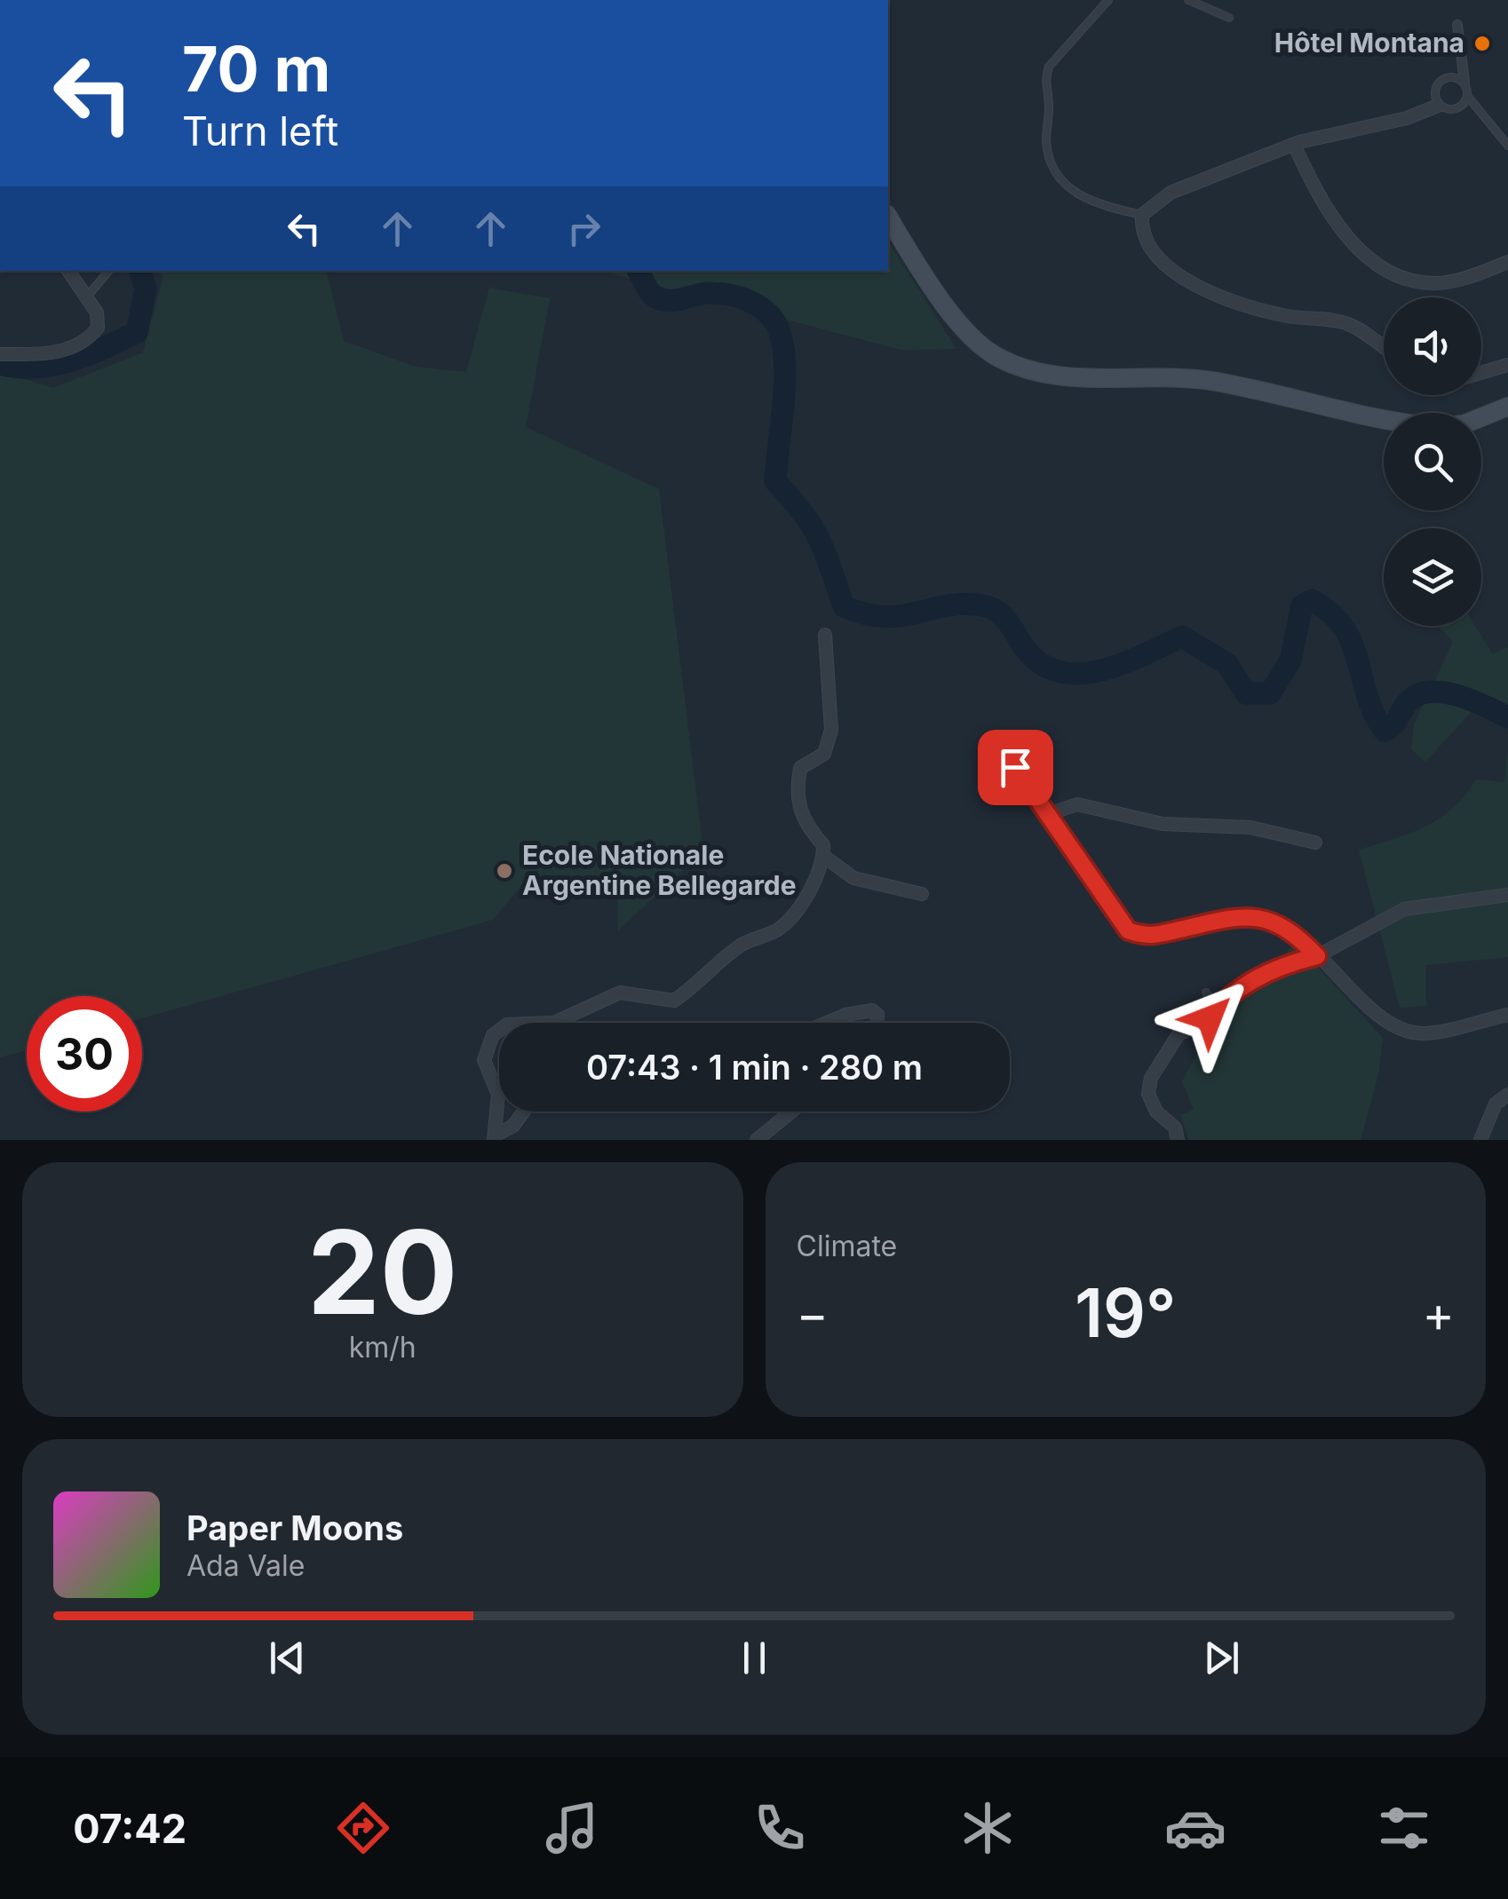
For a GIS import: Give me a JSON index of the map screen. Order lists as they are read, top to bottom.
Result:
{
  "places": ["Hôtel Montana", "Ecole Nationale Argentine Bellegarde"],
  "page": {
    "turn": ["70 m", "Turn left"],
    "limit": "30",
    "trip": "07:43 · 1 min · 280 m",
    "tile": [
      ["20", "km/h"],
      "Climate"
    ],
    "heat": ["−", "19°", "+"],
    "song": ["Paper Moons", "Ada Vale"],
    "tabs": "07:42"
  }
}
